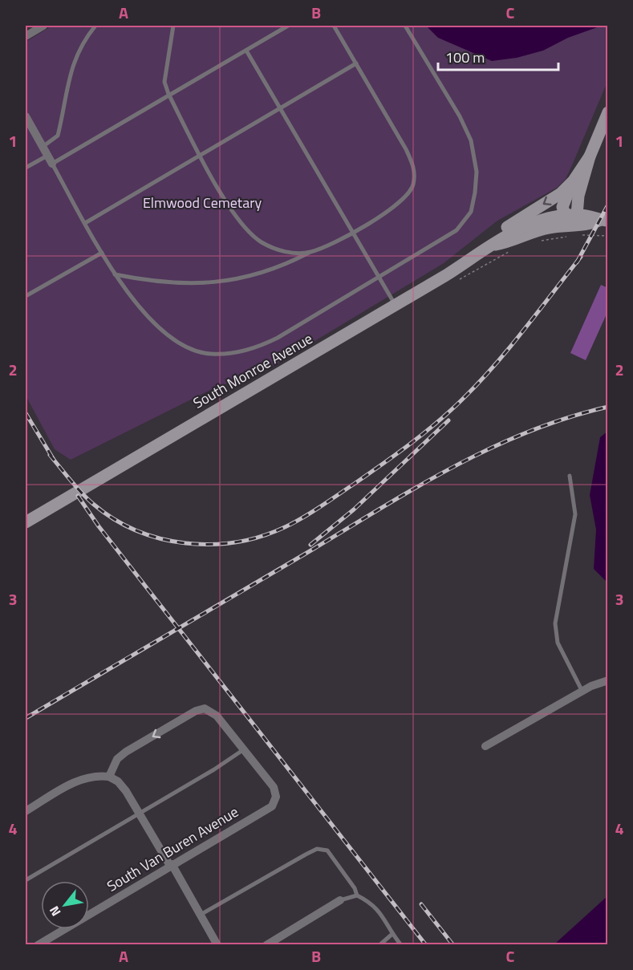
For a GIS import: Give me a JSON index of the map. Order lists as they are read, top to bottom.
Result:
{
  "streets": {
    "main road": ["South Monroe Avenue"],
    "street": ["South Van Buren Avenue"]
  },
  "parks": ["Elmwood Cemetary"],
  "scale_bar": "100 m",
  "north": "bottom left",
  "grid": {
    "columns": ["A", "B", "C"],
    "rows": [
      "1",
      "2",
      "3",
      "4"
    ]
  }
}
